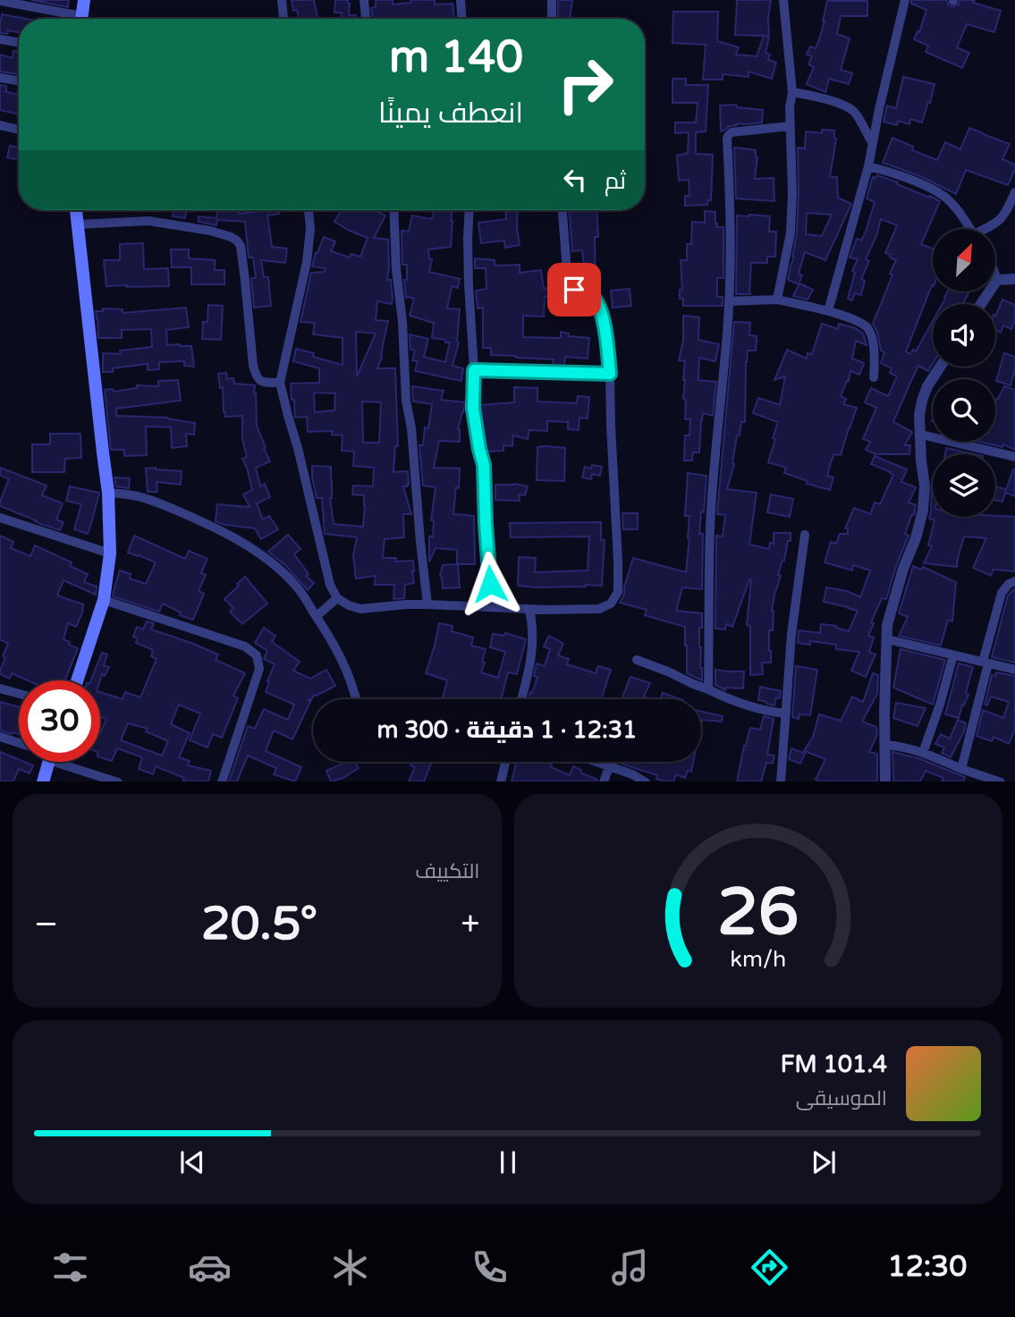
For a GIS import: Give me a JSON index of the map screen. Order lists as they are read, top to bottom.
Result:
{
  "north": "top right",
  "page": {
    "turn": ["140 m", "انعطف يمينًا"],
    "then": "ثم",
    "limit": "30",
    "trip": "12:31 · 1 دقيقة · 300 m",
    "tile": "التكييف",
    "heat": ["−", "20.5°", "+"],
    "song": ["101.4 FM", "الموسيقى"],
    "tabs": "12:30",
    "gauge": ["26", "km/h"]
  }
}
